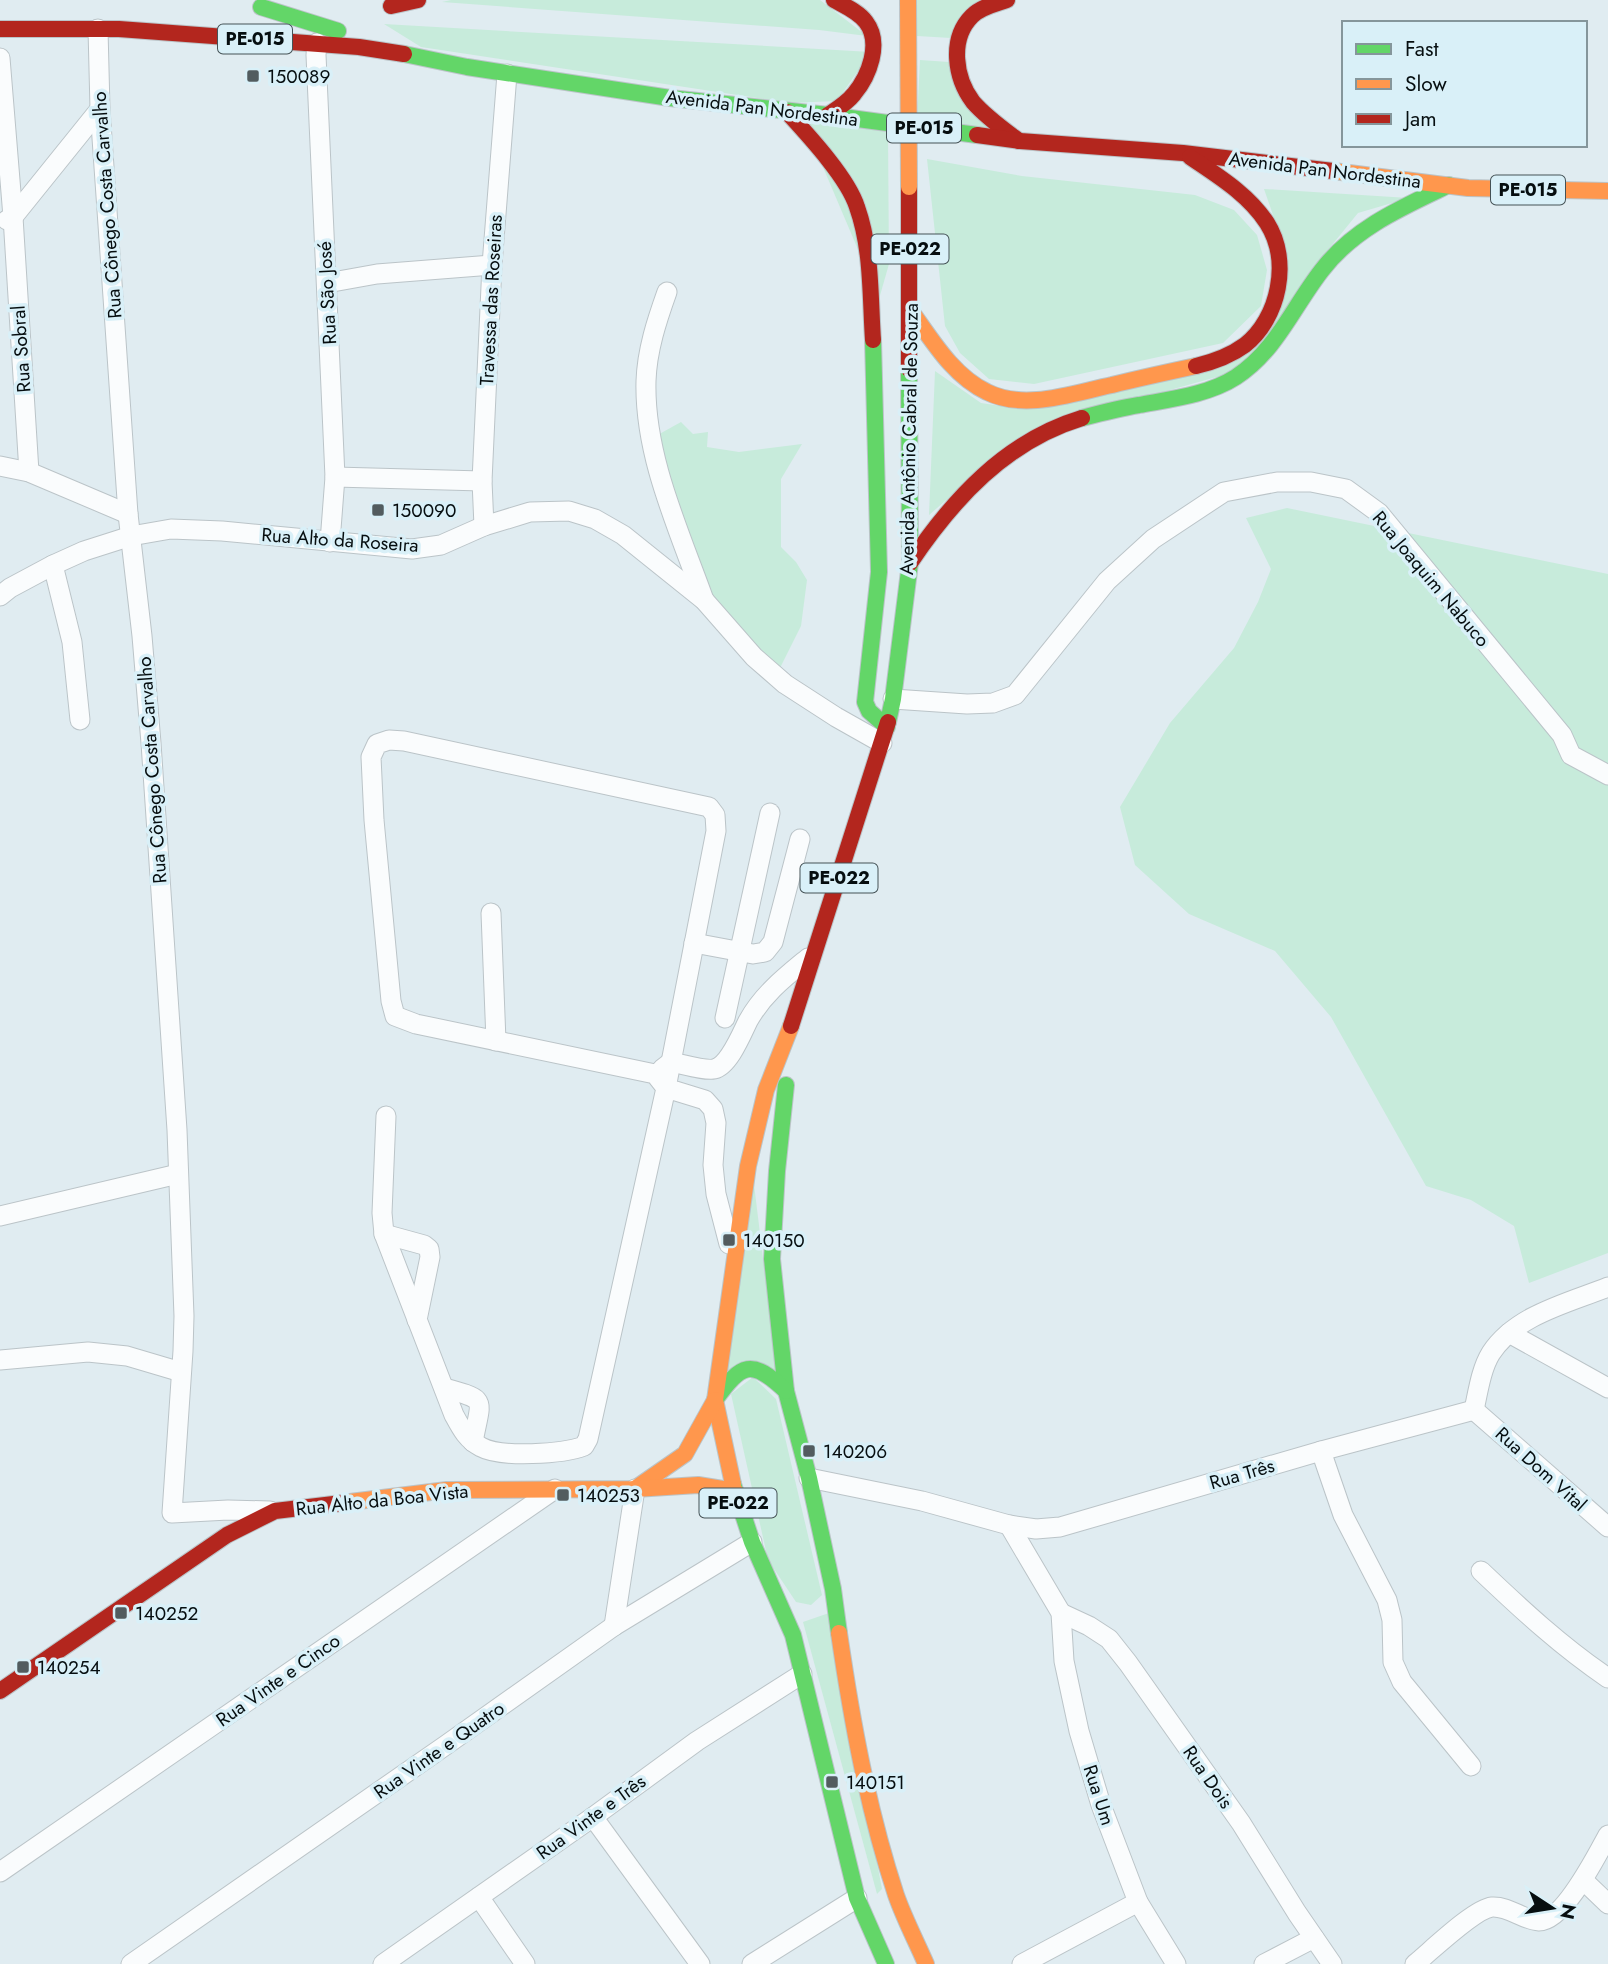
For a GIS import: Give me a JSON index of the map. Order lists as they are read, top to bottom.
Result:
{
  "streets": {
    "main road": [
      "PE-015",
      "Avenida Pan Nordestina",
      "PE-022",
      "Avenida Antônio Cabral de Souza",
      "Rua Alto da Boa Vista"
    ],
    "street": [
      "Rua Cônego Costa Carvalho",
      "Rua São José",
      "Travessa das Roseiras",
      "Rua Sobral",
      "Rua Alto da Roseira",
      "Rua Joaquim Nabuco",
      "Rua Dom Vital",
      "Rua Três",
      "Rua Vinte e Cinco",
      "Rua Vinte e Quatro",
      "Rua Dois",
      "Rua Um",
      "Rua Vinte e Três"
    ]
  },
  "crossings": [
    ["Avenida Pan Nordestina", "Rua Cônego Costa Carvalho"],
    ["Avenida Pan Nordestina", "Rua São José"],
    ["Avenida Pan Nordestina", "Travessa das Roseiras"],
    ["Rua Cônego Costa Carvalho", "Rua Alto da Roseira"],
    ["Rua Cônego Costa Carvalho", "Rua Alto da Boa Vista"],
    ["Rua São José", "Rua Alto da Roseira"],
    ["Travessa das Roseiras", "Rua Alto da Roseira"],
    ["Avenida Antônio Cabral de Souza", "Rua Alto da Roseira"],
    ["Avenida Antônio Cabral de Souza", "Rua Joaquim Nabuco"],
    ["Avenida Antônio Cabral de Souza", "Rua Três"],
    ["Avenida Antônio Cabral de Souza", "Rua Alto da Boa Vista"],
    ["Avenida Antônio Cabral de Souza", "Rua Vinte e Quatro"],
    ["Avenida Antônio Cabral de Souza", "Rua Vinte e Três"],
    ["Rua Dom Vital", "Rua Três"],
    ["Rua Alto da Boa Vista", "Rua Vinte e Cinco"],
    ["Rua Dois", "Rua Um"]
  ],
  "places": {
    "transit": [
      "150089",
      "150090",
      "140150",
      "140206",
      "140253",
      "140252",
      "140254",
      "140151"
    ]
  },
  "legend": ["Fast", "Slow", "Jam"],
  "north": "right"
}
